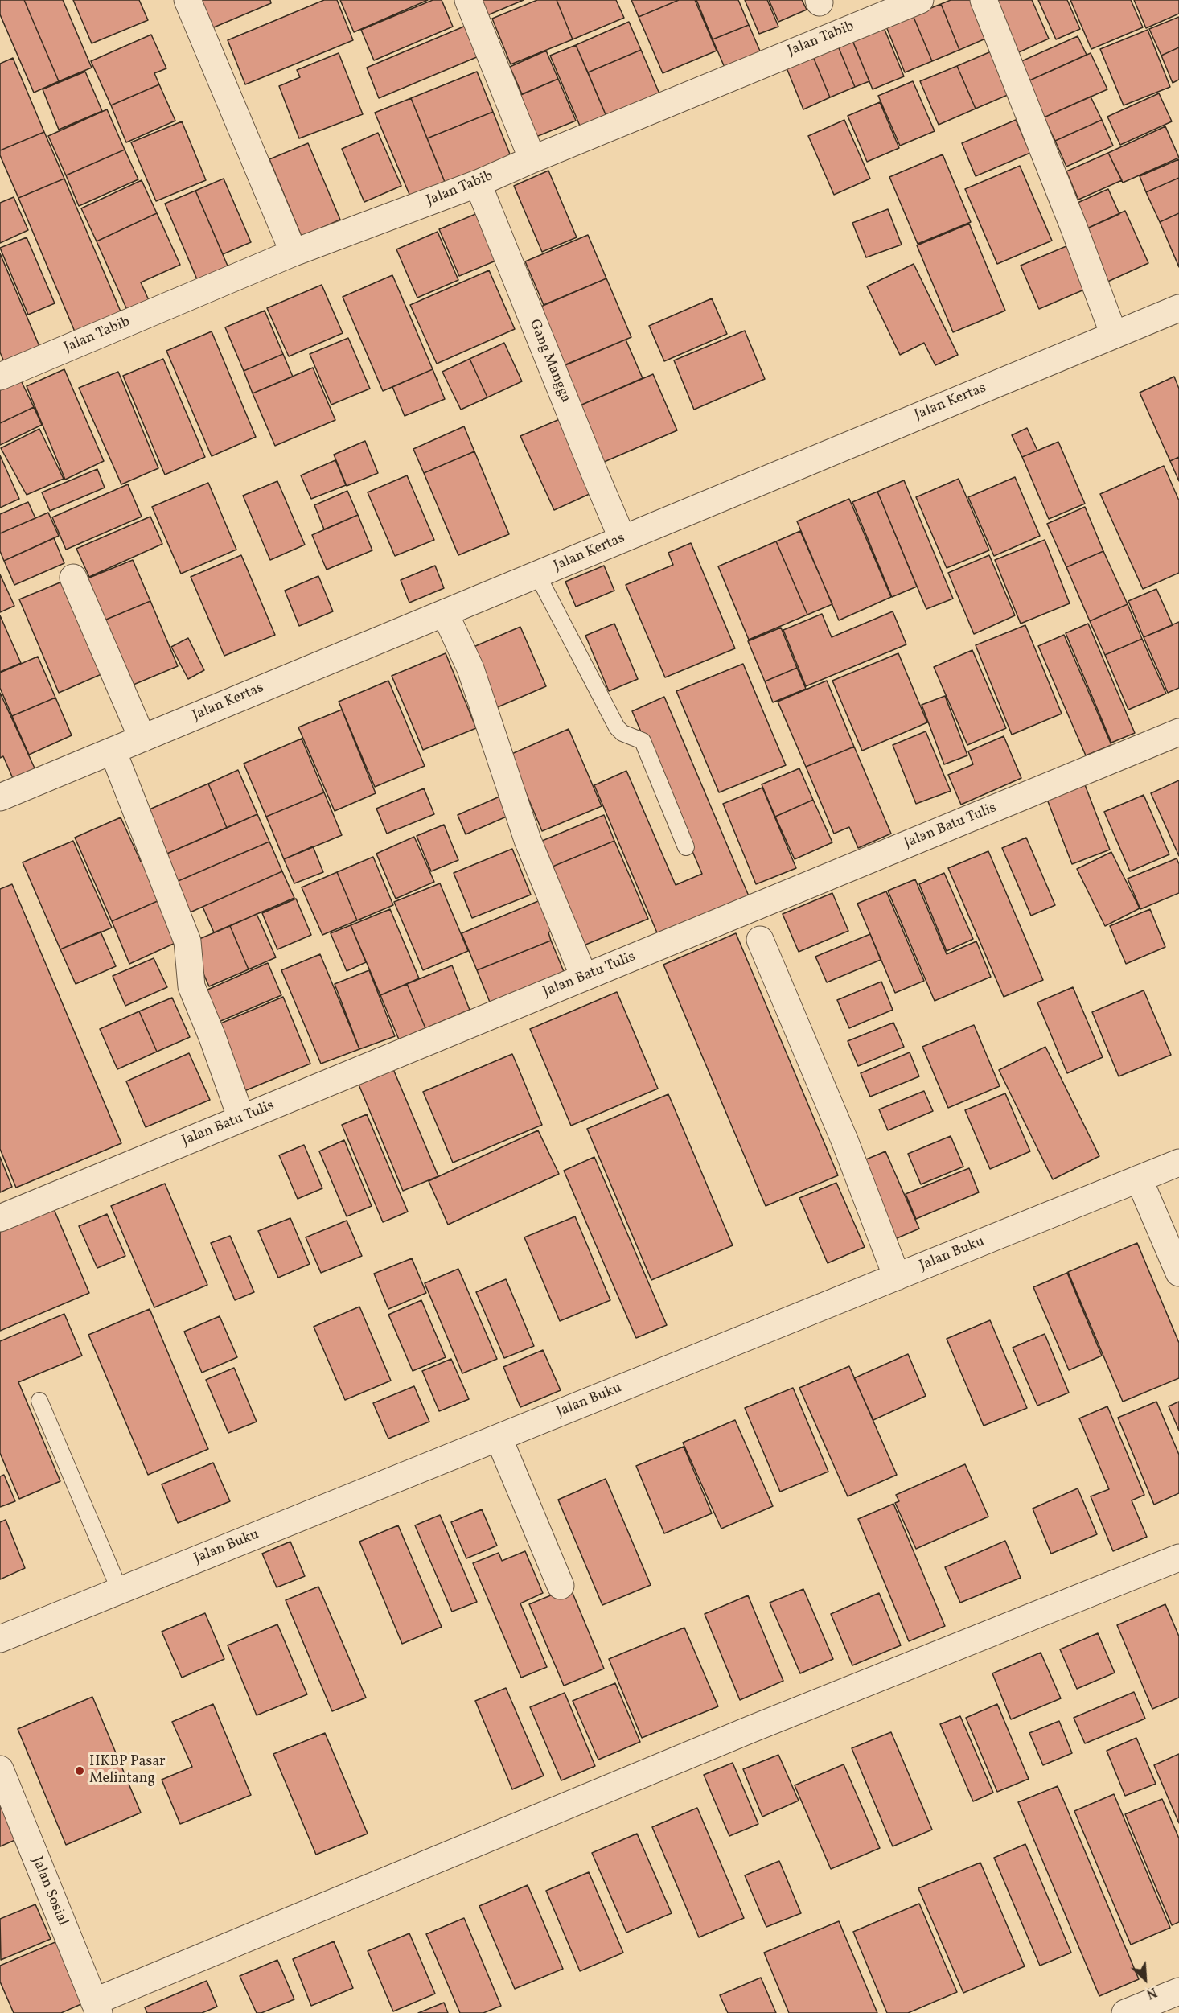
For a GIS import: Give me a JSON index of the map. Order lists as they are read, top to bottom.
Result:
{
  "streets": {
    "street": [
      "Jalan Tabib",
      "Gang Mangga",
      "Jalan Kertas",
      "Jalan Batu Tulis",
      "Jalan Buku",
      "Jalan Sosial"
    ]
  },
  "crossings": [
    ["Jalan Tabib", "Gang Mangga"],
    ["Gang Mangga", "Jalan Kertas"]
  ],
  "places": ["HKBP Pasar Melintang"],
  "north": "bottom right"
}
